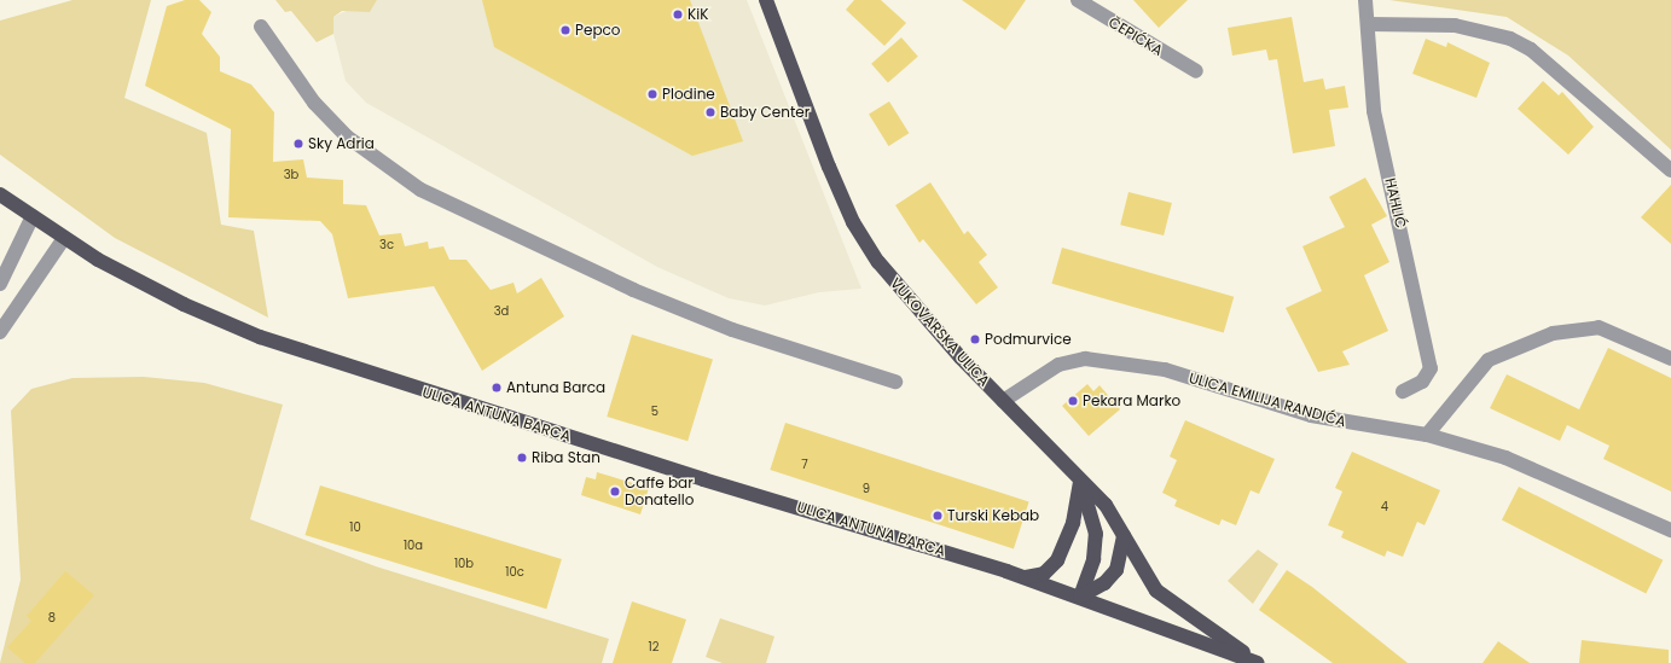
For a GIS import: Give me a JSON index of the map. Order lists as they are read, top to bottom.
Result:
{
  "streets": {
    "main road": ["VUKOVARSKA ULICA", "ULICA ANTUNA BARCA"],
    "street": ["ČEPIĆKA", "HAHLIĆ", "ULICA EMILIJA RANDIĆA"]
  },
  "crossings": [
    ["VUKOVARSKA ULICA", "ULICA EMILIJA RANDIĆA"],
    ["VUKOVARSKA ULICA", "ULICA ANTUNA BARCA"]
  ],
  "places": [
    "KiK",
    "Pepco",
    "Plodine",
    "Baby Center",
    "Sky Adria",
    "Podmurvice",
    "Antuna Barca",
    "Pekara Marko",
    "Riba Stan",
    "Caffe bar Donatello",
    "Turski Kebab"
  ],
  "house_numbers": [
    "3b",
    "3c",
    "3d",
    "5",
    "7",
    "9",
    "4",
    "10",
    "10a",
    "10b",
    "10c",
    "8",
    "12"
  ]
}
